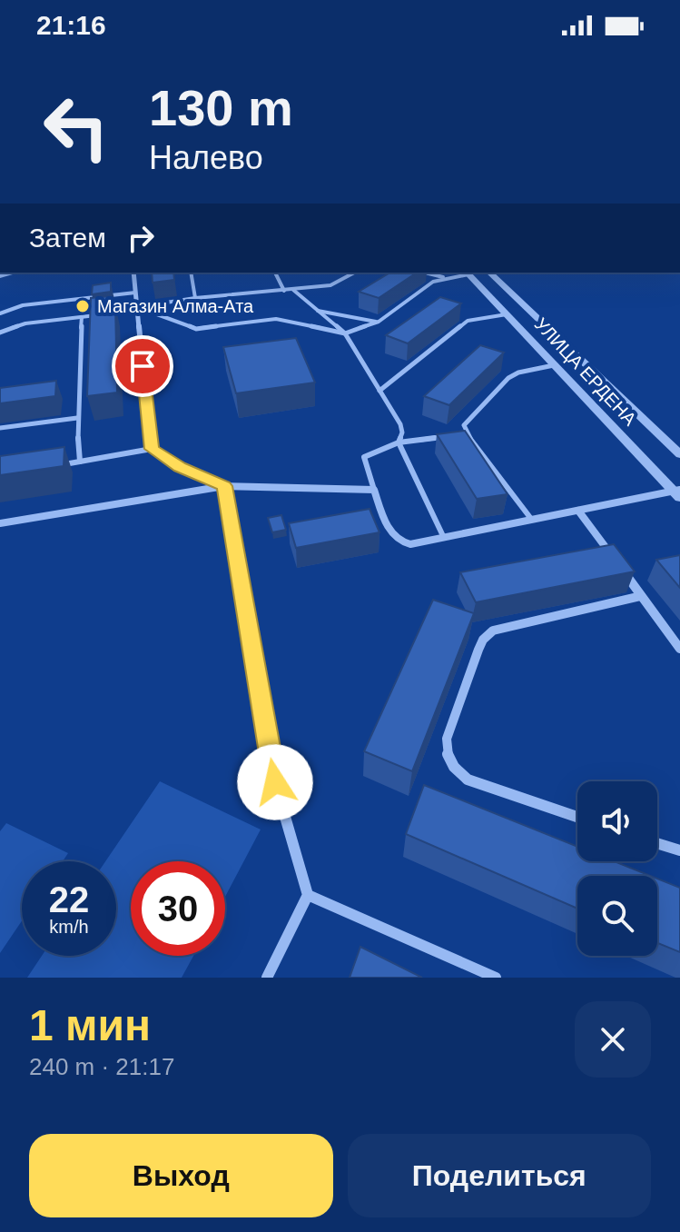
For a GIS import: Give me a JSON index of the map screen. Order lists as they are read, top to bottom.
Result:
{
  "streets": {
    "street": ["УЛИЦА ЕРДЕНА"]
  },
  "places": ["Магазин Алма-Ата"],
  "page": {
    "status": "21:16",
    "turn": ["130 m", "Налево"],
    "then": "Затем",
    "speed": "22 km/h",
    "limit": "30",
    "heading": ["1 мин", "240 m · 21:17"],
    "buttons": ["Выход", "Поделиться"]
  }
}
